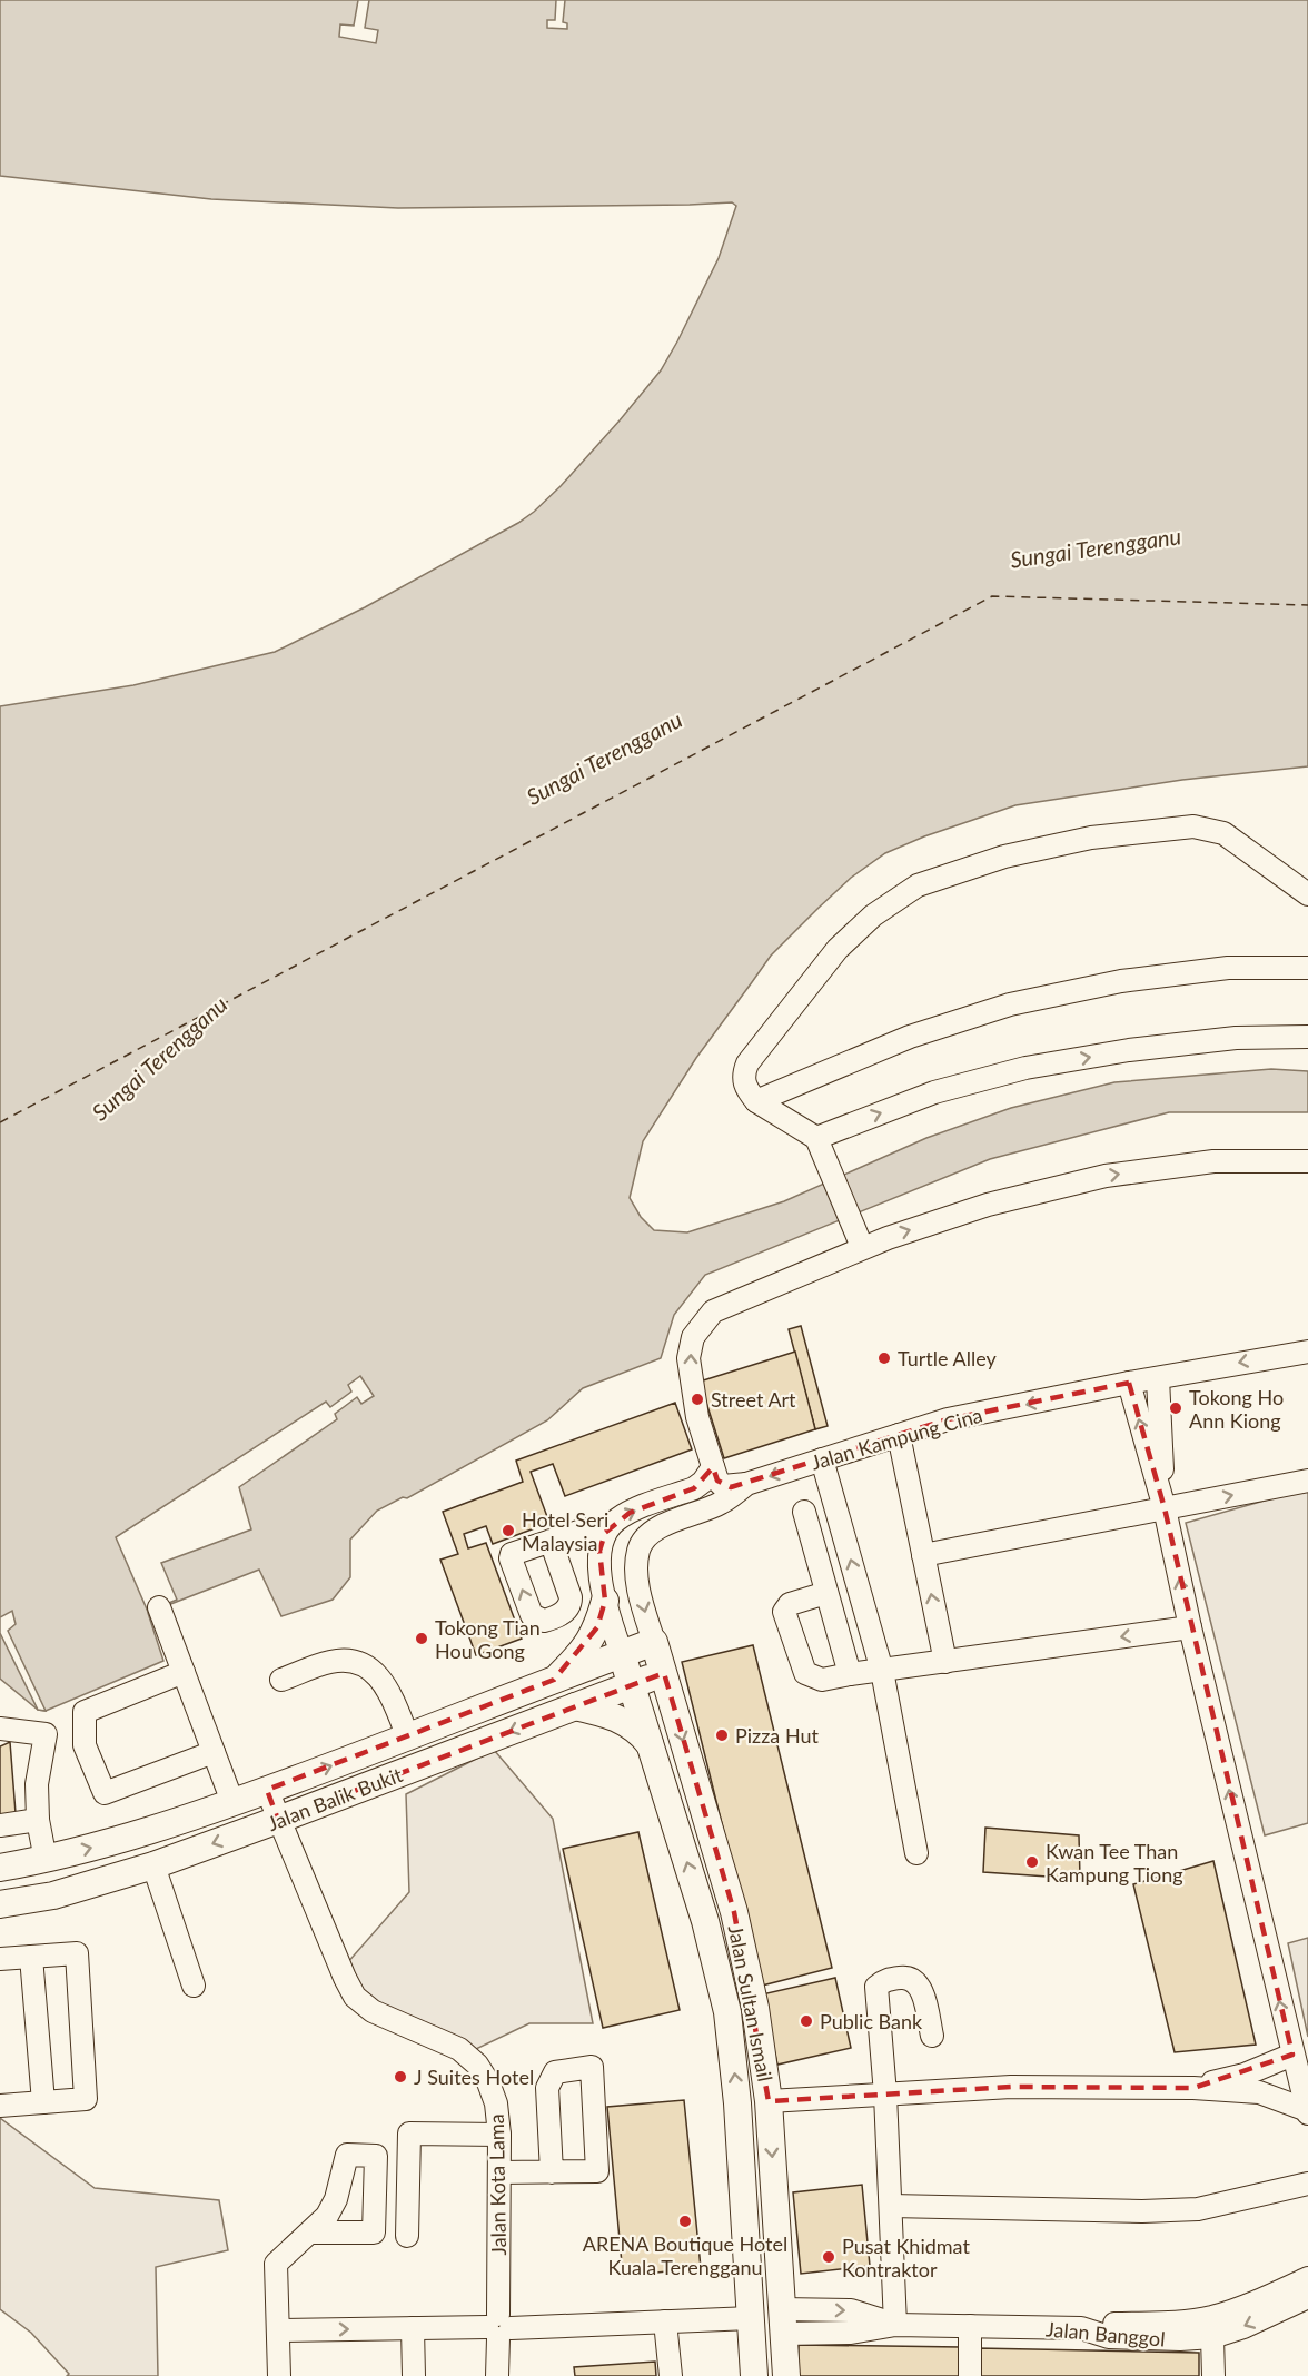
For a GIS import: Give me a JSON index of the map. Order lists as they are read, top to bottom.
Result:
{
  "streets": {
    "main road": ["Jalan Balik Bukit", "Jalan Sultan Ismail"],
    "street": ["Jalan Kampung Cina", "Jalan Kota Lama", "Jalan Banggol"]
  },
  "crossings": [
    ["Jalan Kampung Cina", "Jalan Balik Bukit"],
    ["Jalan Kampung Cina", "Jalan Sultan Ismail"],
    ["Jalan Balik Bukit", "Jalan Sultan Ismail"],
    ["Jalan Balik Bukit", "Jalan Kota Lama"],
    ["Jalan Sultan Ismail", "Jalan Banggol"]
  ],
  "water": ["Sungai Terengganu"],
  "places": [
    "Turtle Alley",
    "Street Art",
    "Tokong Ho Ann Kiong",
    "Hotel Seri Malaysia",
    "Tokong Tian Hou Gong",
    "Pizza Hut",
    "Kwan Tee Than Kampung Tiong",
    "Public Bank",
    "J Suites Hotel",
    "ARENA Boutique Hotel Kuala Terengganu",
    "Pusat Khidmat Kontraktor"
  ]
}
